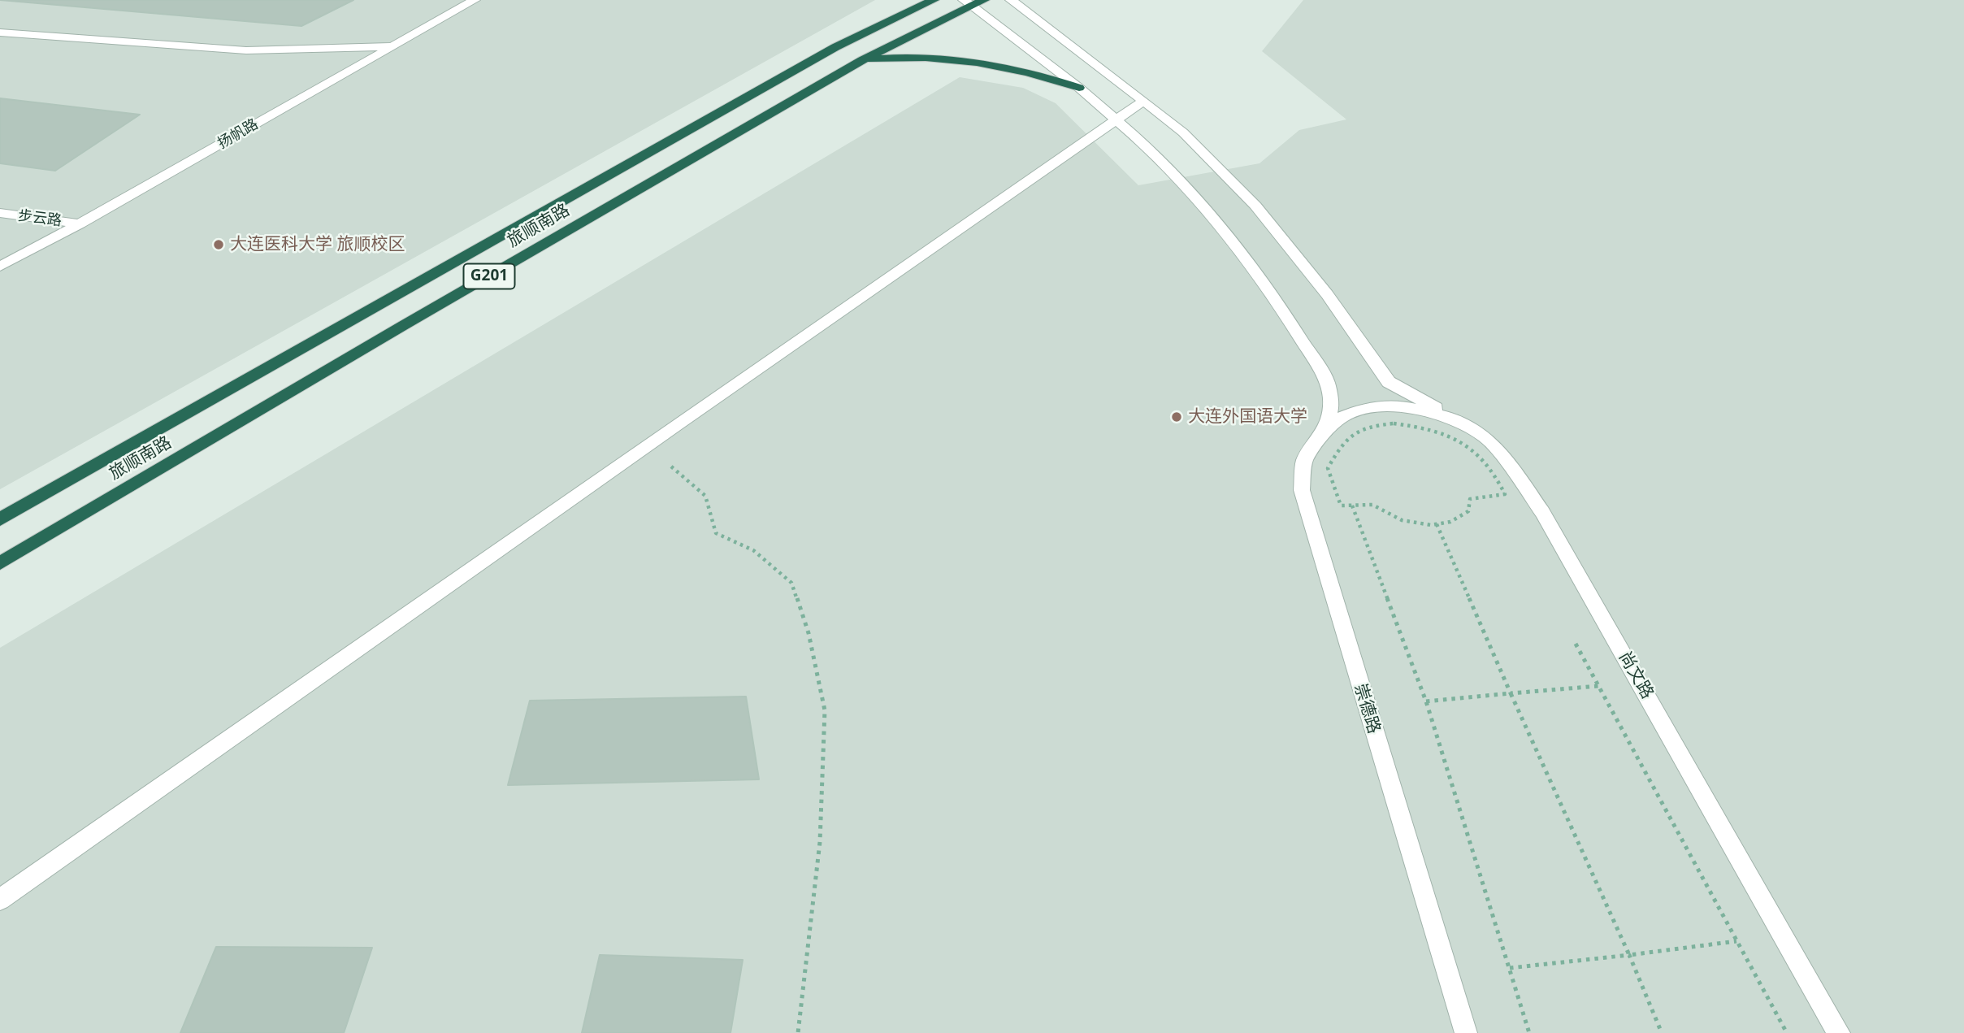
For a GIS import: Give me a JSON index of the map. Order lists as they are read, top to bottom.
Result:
{
  "streets": {
    "highway": ["旅顺南路", "G201"],
    "street": [
      "扬帆路",
      "步云路",
      "尚文路",
      "崇德路"
    ]
  },
  "crossings": [
    ["扬帆路", "步云路"],
    ["尚文路", "崇德路"]
  ],
  "places": ["大连医科大学 旅顺校区", "大连外国语大学"]
}
